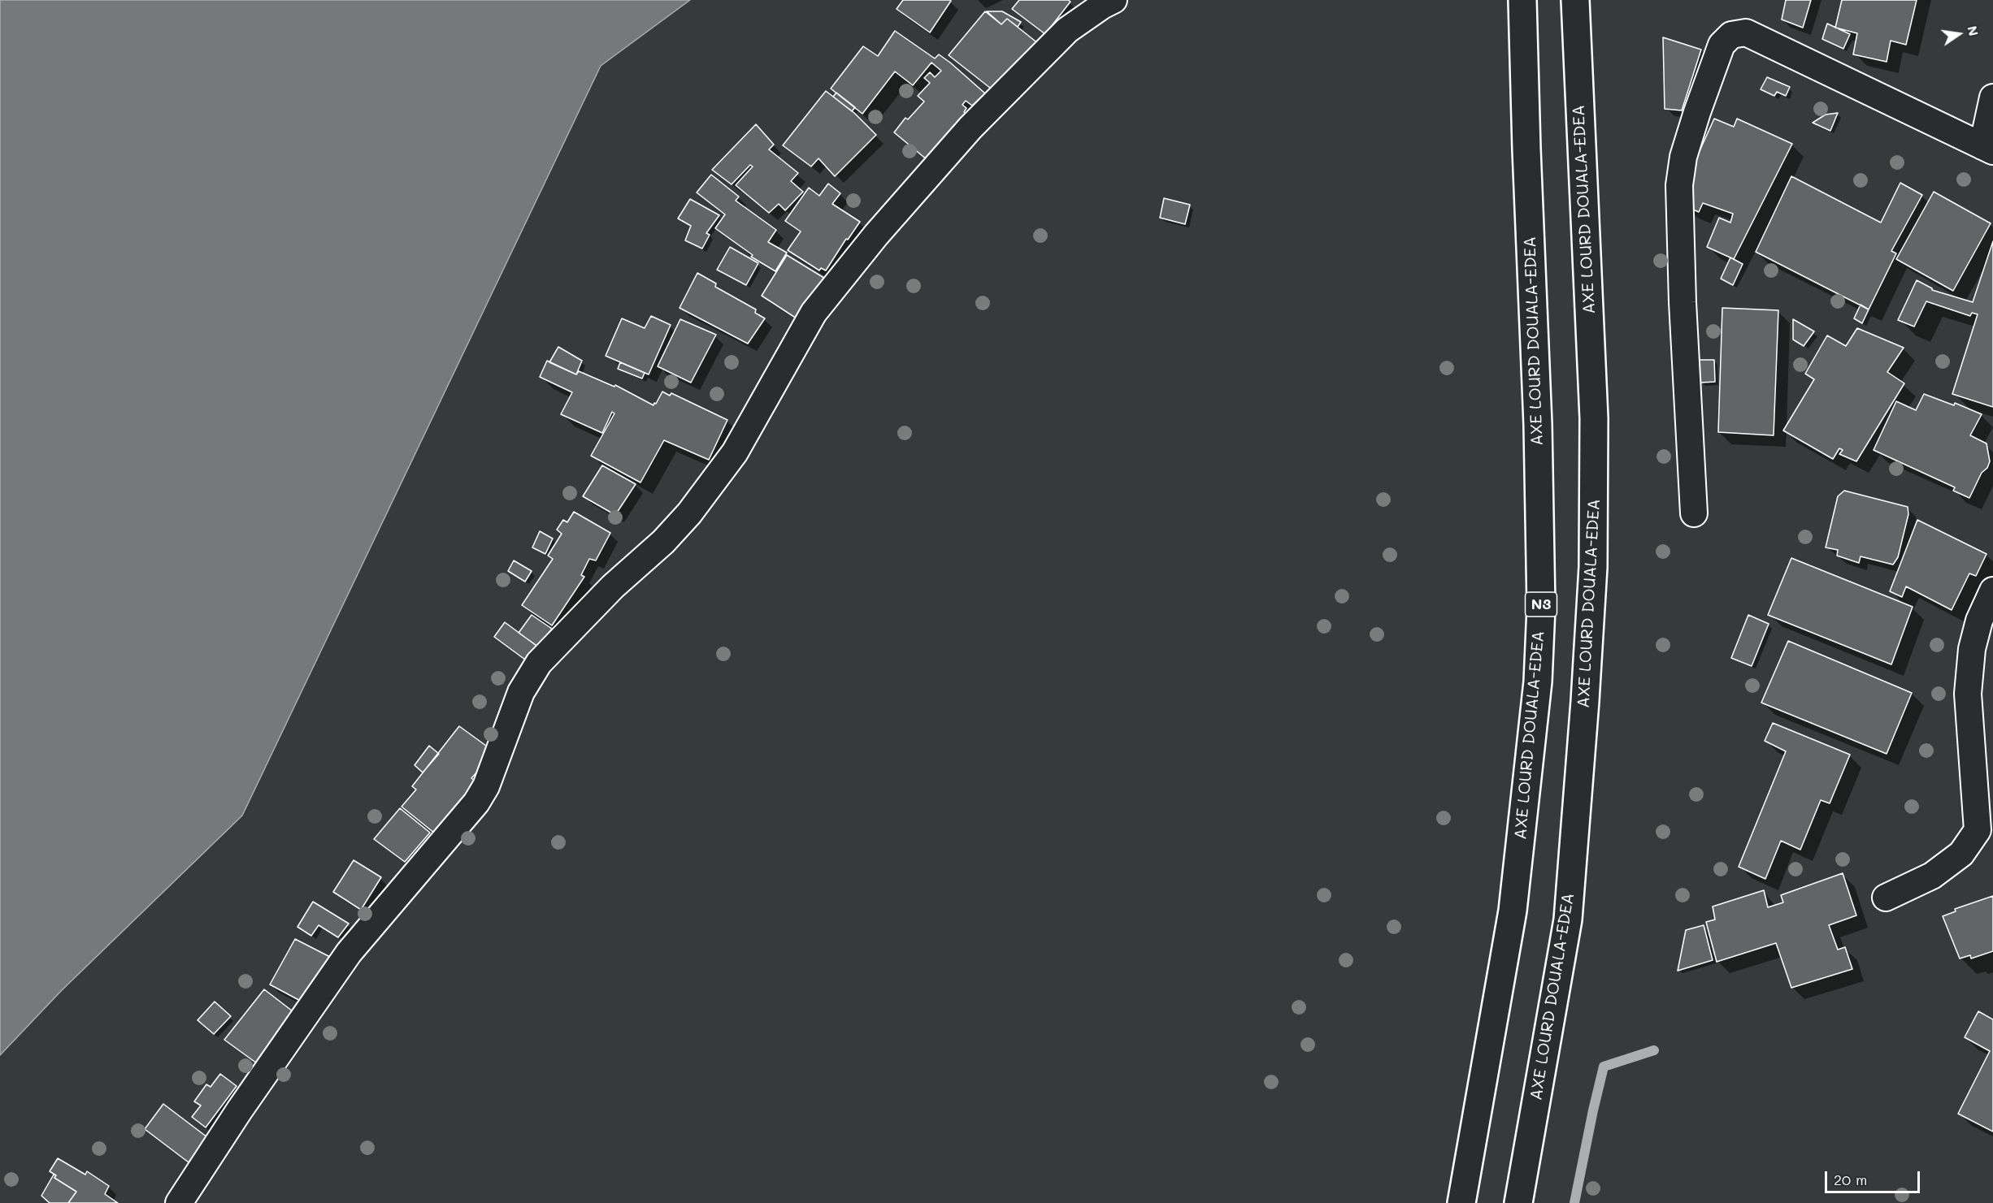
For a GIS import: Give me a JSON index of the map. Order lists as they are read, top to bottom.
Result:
{
  "streets": {
    "highway": ["AXE LOURD DOUALA-EDEA", "N3"]
  },
  "scale_bar": "20 m",
  "north": "right"
}
